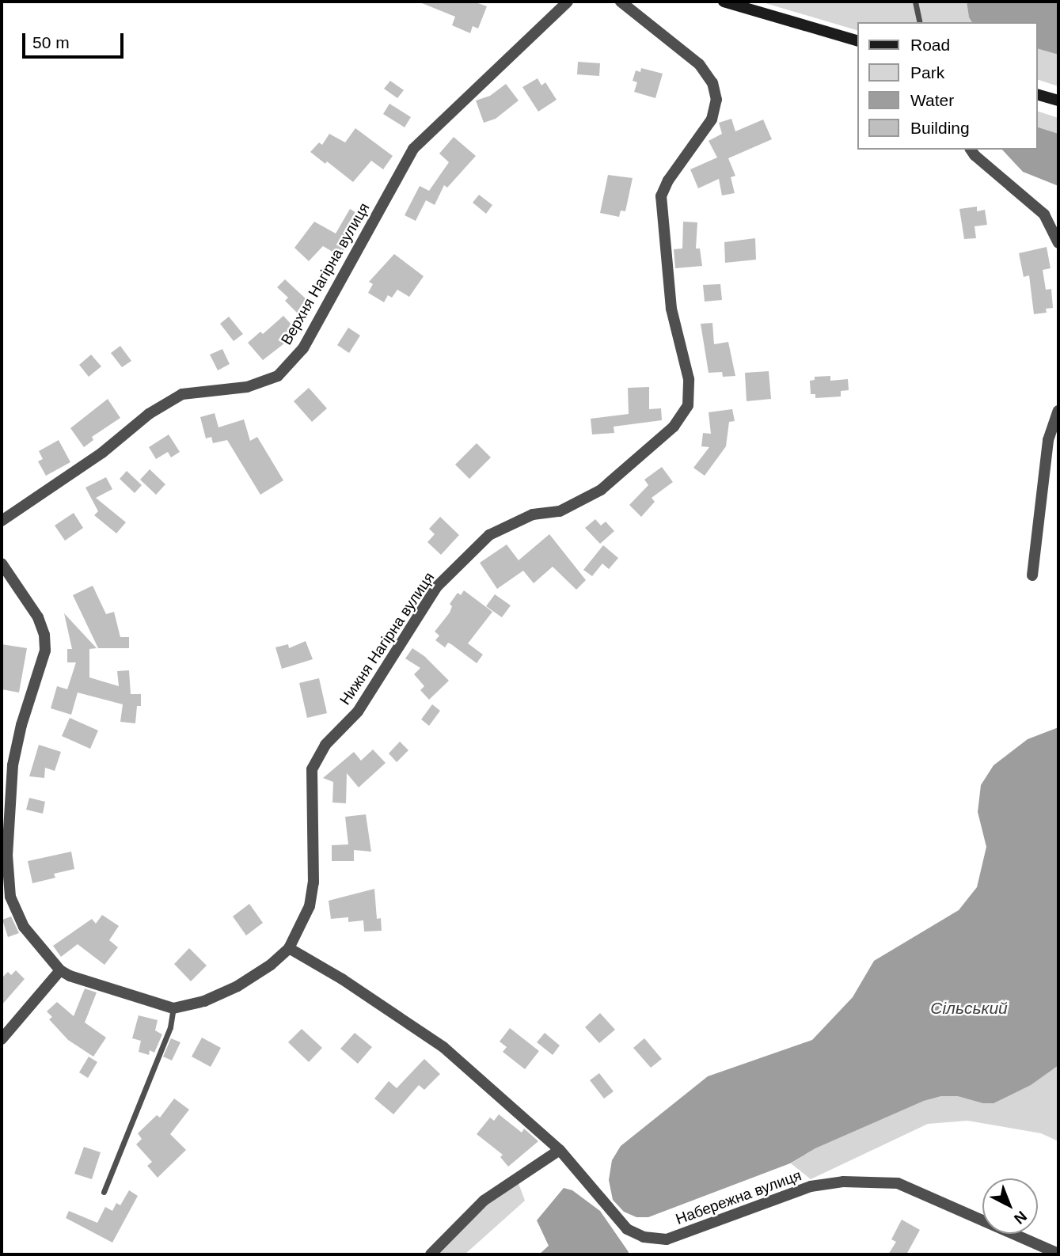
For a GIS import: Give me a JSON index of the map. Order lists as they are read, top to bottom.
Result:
{
  "streets": {
    "street": ["Верхня Нагірна вулиця", "Нижня Нагірна вулиця", "Набережна вулиця"]
  },
  "crossings": [
    ["Нижня Нагірна вулиця", "Набережна вулиця"]
  ],
  "water": ["Сільський"],
  "legend": [
    "Road",
    "Park",
    "Water",
    "Building"
  ],
  "scale_bar": "50 m",
  "north": "bottom right"
}
